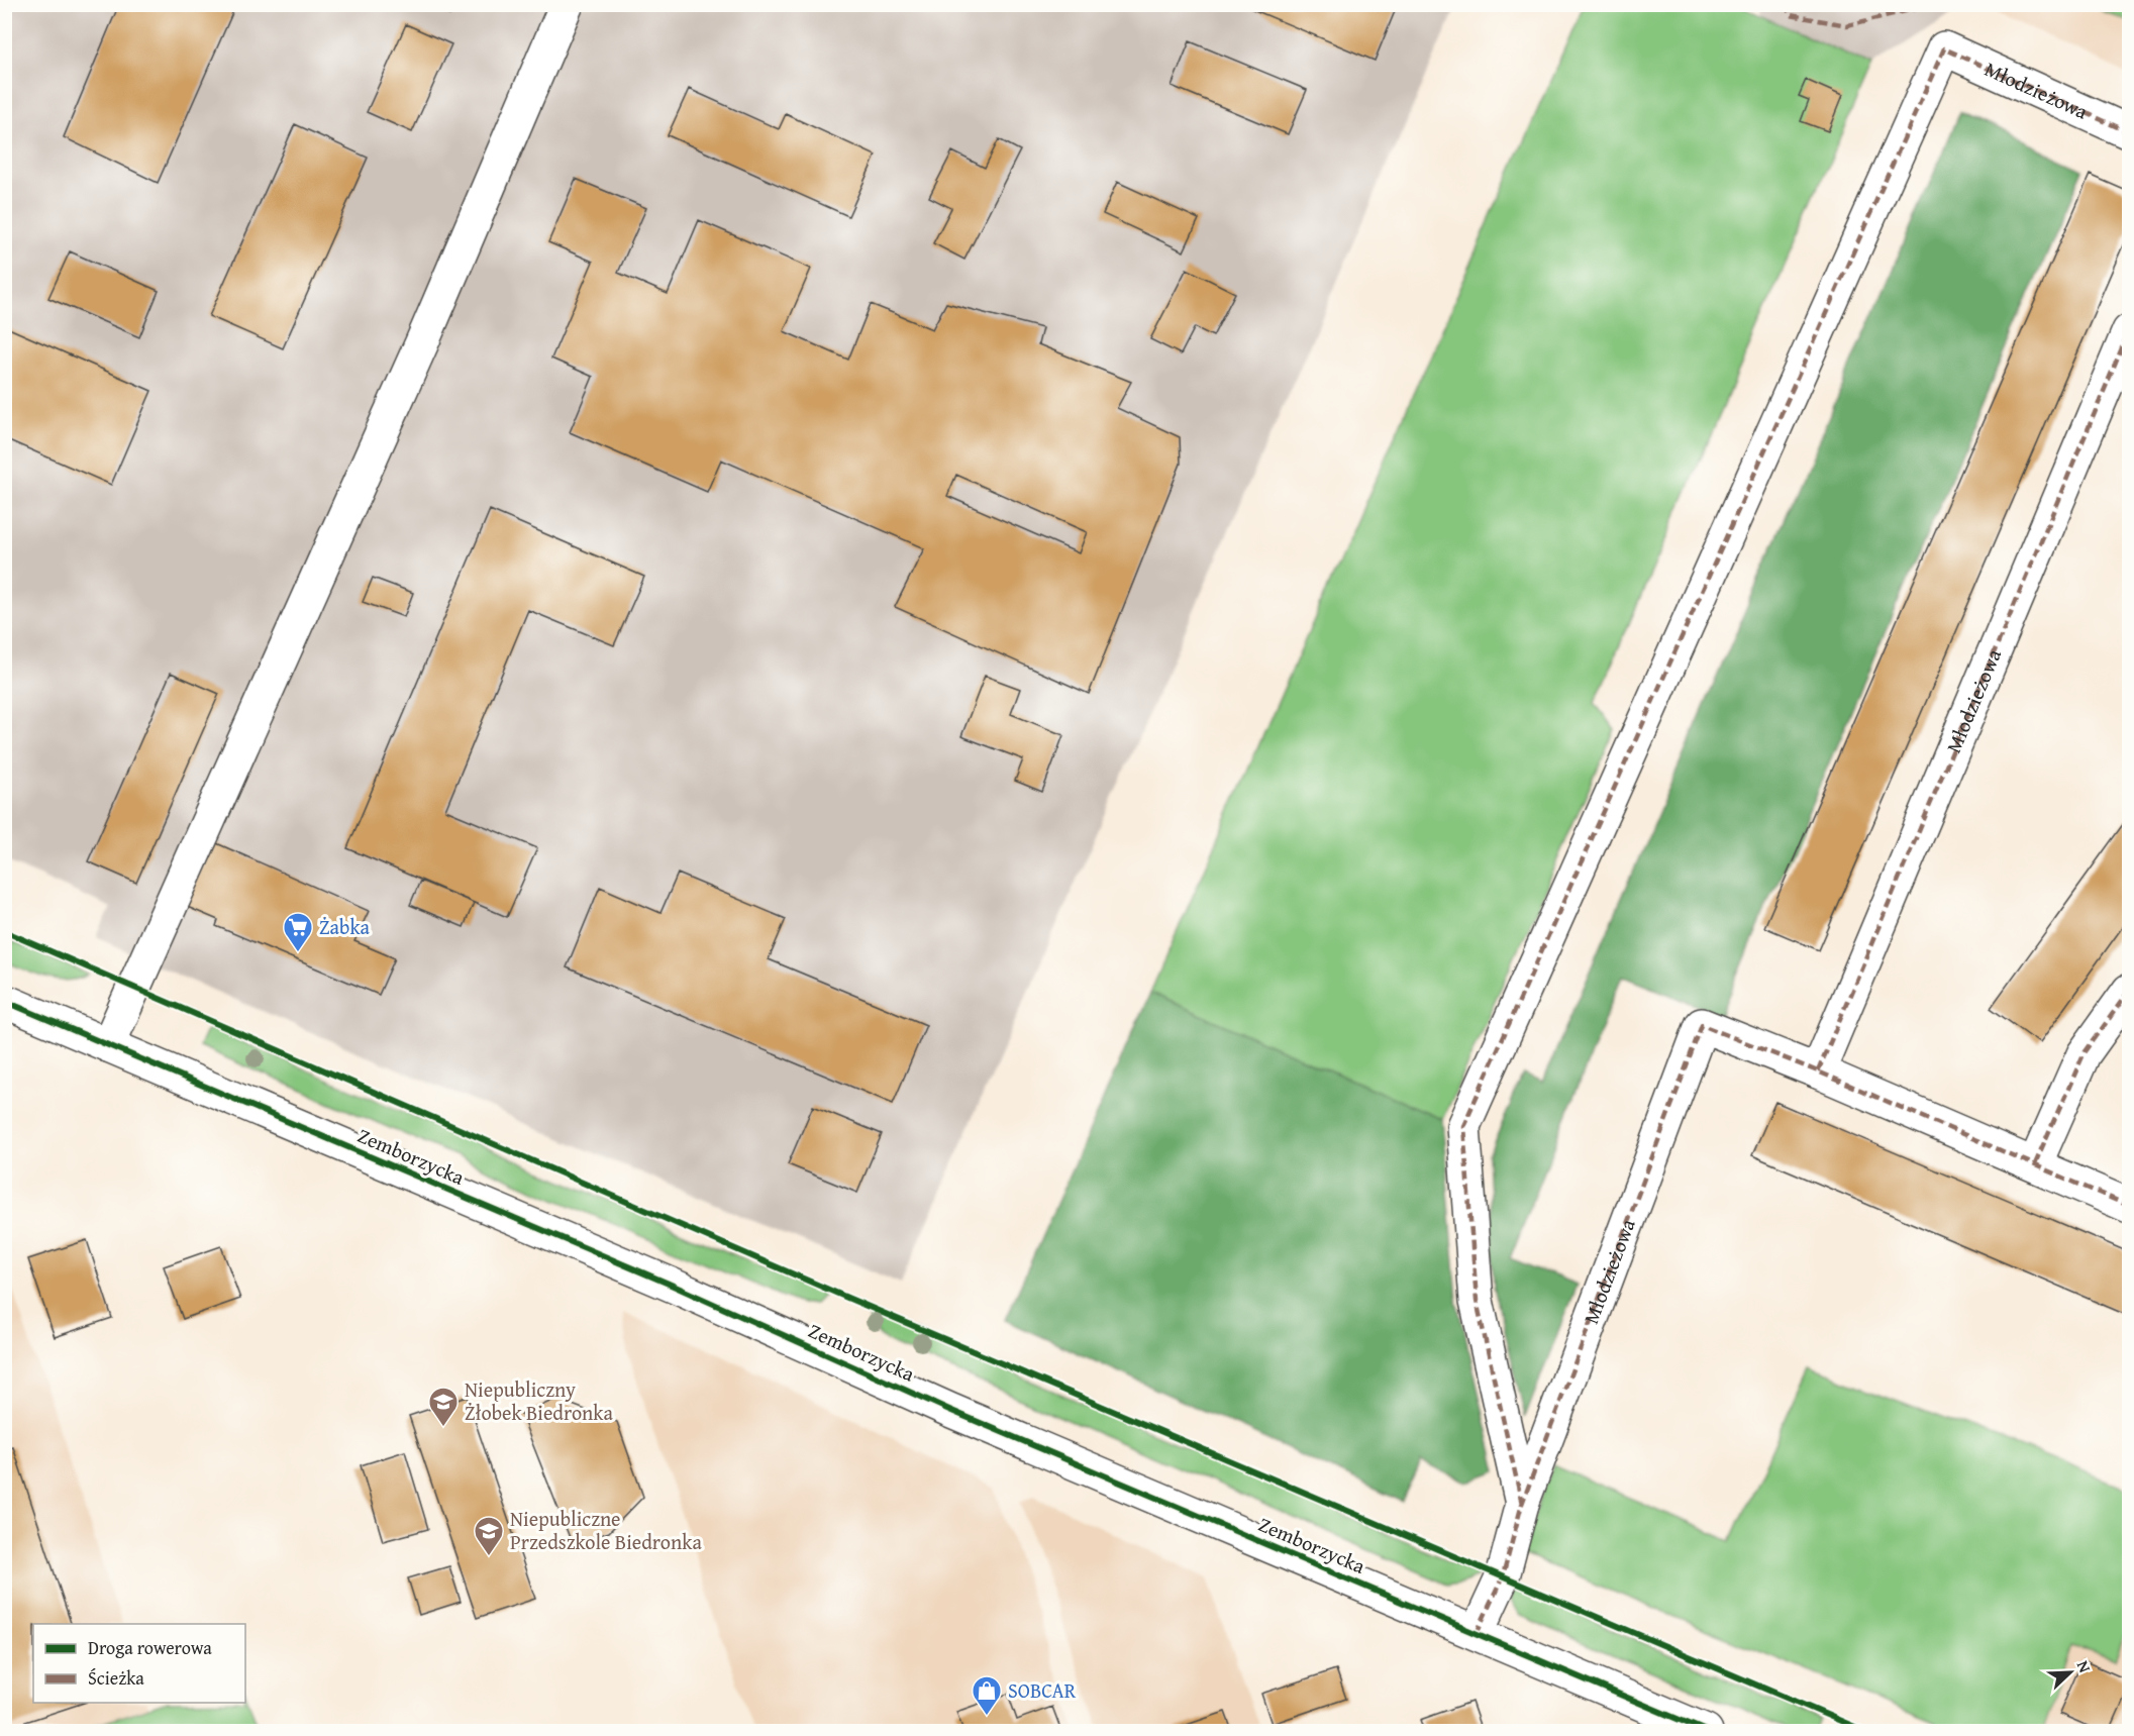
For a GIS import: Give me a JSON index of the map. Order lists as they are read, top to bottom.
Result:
{
  "streets": {
    "street": ["Młodzieżowa", "Zemborzycka"]
  },
  "crossings": [
    ["Młodzieżowa", "Zemborzycka"]
  ],
  "places": {
    "supermarket": ["Żabka"],
    "school or university": ["Niepubliczny Żłobek Biedronka", "Niepubliczne Przedszkole Biedronka"],
    "shop": ["SOBCAR"]
  },
  "legend": ["Droga rowerowa", "Ścieżka"],
  "north": "top right"
}
